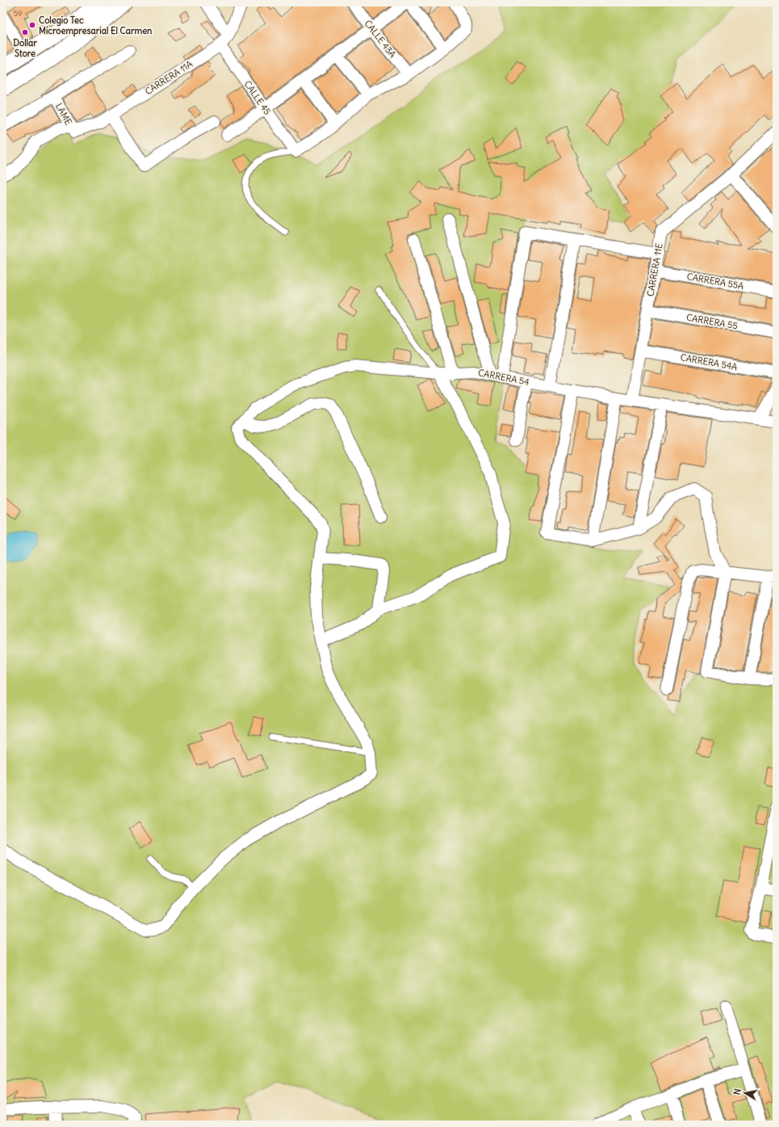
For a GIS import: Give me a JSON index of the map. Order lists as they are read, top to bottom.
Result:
{
  "streets": {
    "street": [
      "CALLE 43A",
      "CARRERA 11A",
      "CALLE 45",
      "LAME",
      "CARRERA 11E",
      "CARRERA 55A",
      "CARRERA 55",
      "CARRERA 54A",
      "CARRERA 54"
    ]
  },
  "crossings": [
    ["CARRERA 11A", "CALLE 45"],
    ["CARRERA 11A", "LAME"],
    ["CARRERA 11E", "CARRERA 55A"],
    ["CARRERA 11E", "CARRERA 55"],
    ["CARRERA 11E", "CARRERA 54A"],
    ["CARRERA 11E", "CARRERA 54"]
  ],
  "places": ["Colegio Tec Microempresarial El Carmen", "Dollar Store"],
  "house_numbers": ["59"],
  "north": "left"
}
